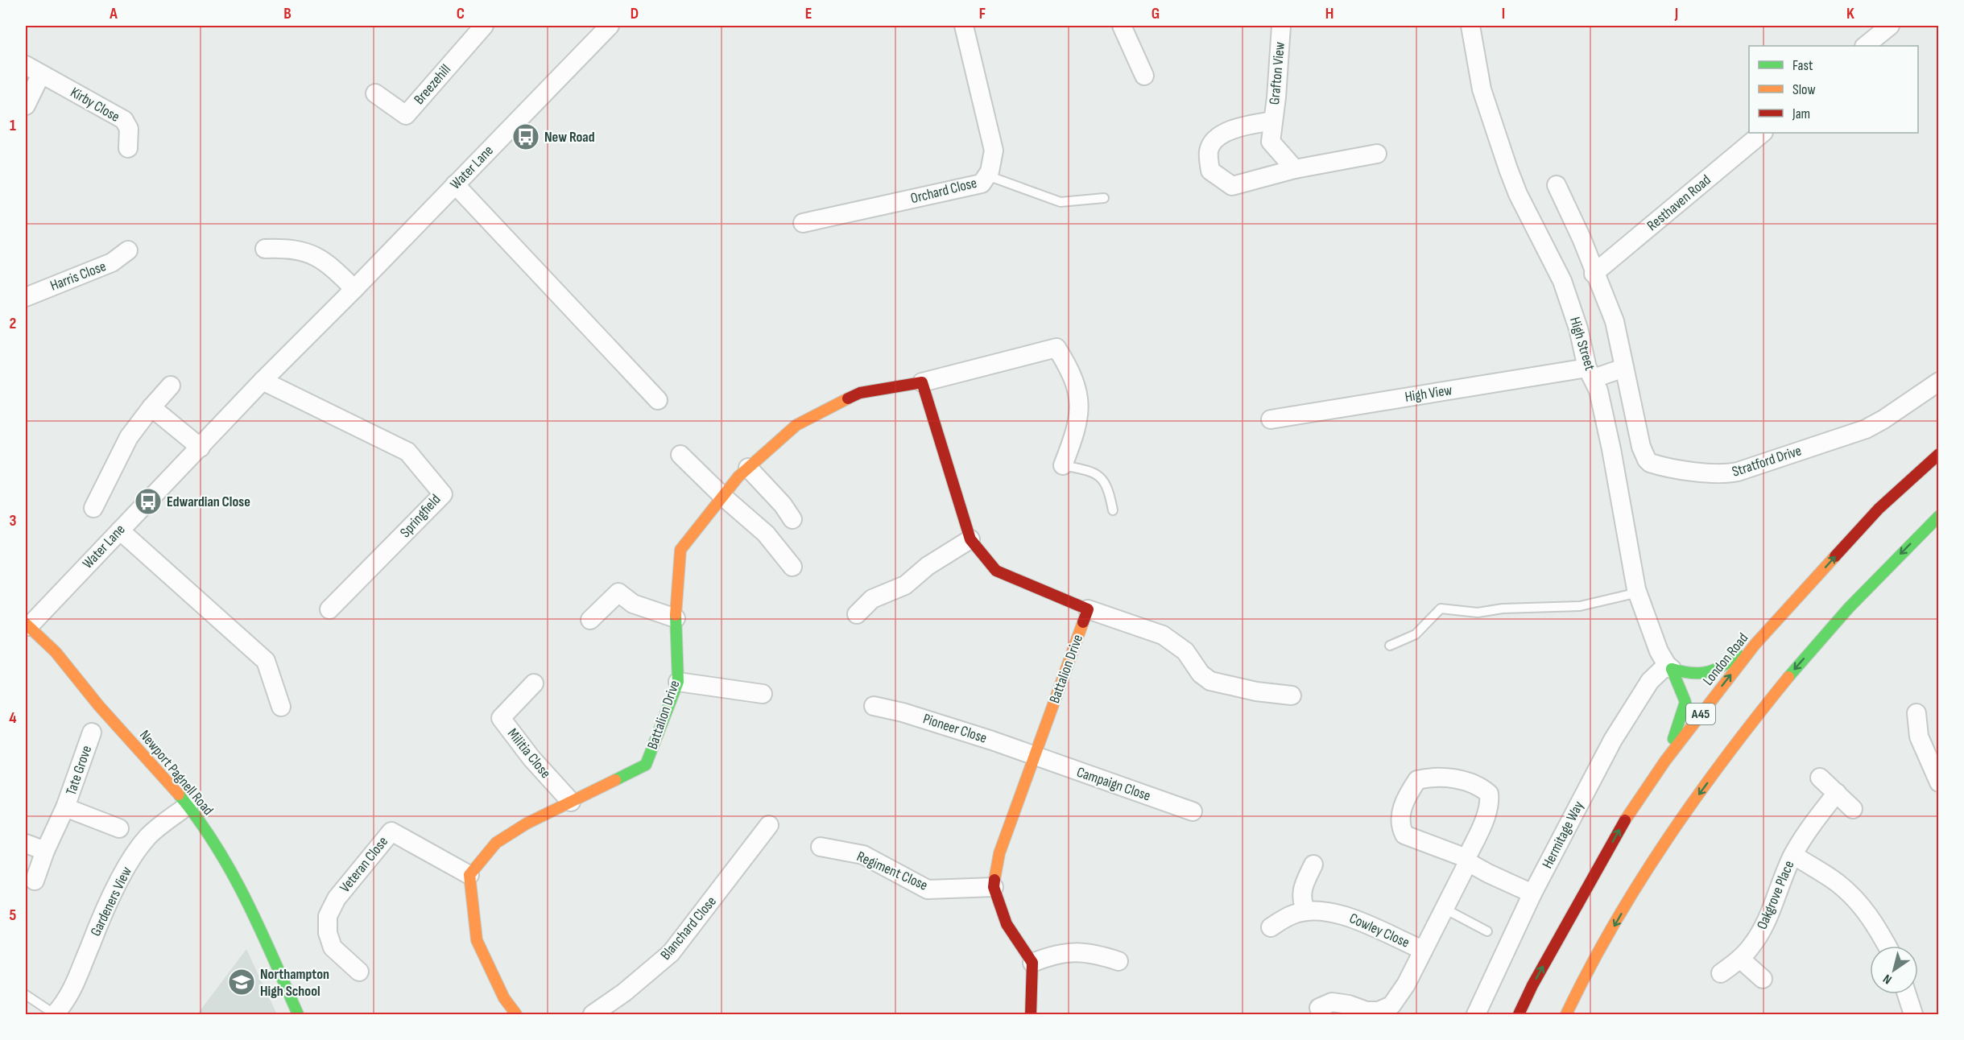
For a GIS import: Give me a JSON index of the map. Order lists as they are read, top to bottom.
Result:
{
  "streets": {
    "main road": [
      "London Road",
      "Battalion Drive",
      "A45",
      "Newport Pagnell Road"
    ],
    "street": [
      "Grafton View",
      "Breezehill",
      "Kirby Close",
      "Water Lane",
      "Orchard Close",
      "Resthaven Road",
      "Harris Close",
      "High Street",
      "High View",
      "Stratford Drive",
      "Springfield",
      "Pioneer Close",
      "Militia Close",
      "Tate Grove",
      "Campaign Close",
      "Hermitage Way",
      "Veteran Close",
      "Regiment Close",
      "Oakgrove Place",
      "Gardeners View",
      "Blanchard Close",
      "Cowley Close"
    ]
  },
  "crossings": [
    ["Water Lane", "Springfield"],
    ["Water Lane", "Newport Pagnell Road"],
    ["Resthaven Road", "Stratford Drive"],
    ["High Street", "High View"],
    ["High Street", "Hermitage Way"],
    ["Battalion Drive", "Pioneer Close"],
    ["Battalion Drive", "Militia Close"],
    ["Battalion Drive", "Campaign Close"],
    ["Battalion Drive", "Veteran Close"],
    ["Battalion Drive", "Regiment Close"],
    ["Pioneer Close", "Campaign Close"],
    ["Newport Pagnell Road", "Gardeners View"],
    ["Hermitage Way", "Cowley Close"]
  ],
  "places": {
    "bus stop": ["New Road", "Edwardian Close"],
    "school or university": ["Northampton High School"]
  },
  "legend": ["Fast", "Slow", "Jam"],
  "north": "bottom left",
  "grid": {
    "columns": [
      "A",
      "B",
      "C",
      "D",
      "E",
      "F",
      "G",
      "H",
      "I",
      "J",
      "K"
    ],
    "rows": [
      "1",
      "2",
      "3",
      "4",
      "5"
    ]
  }
}
